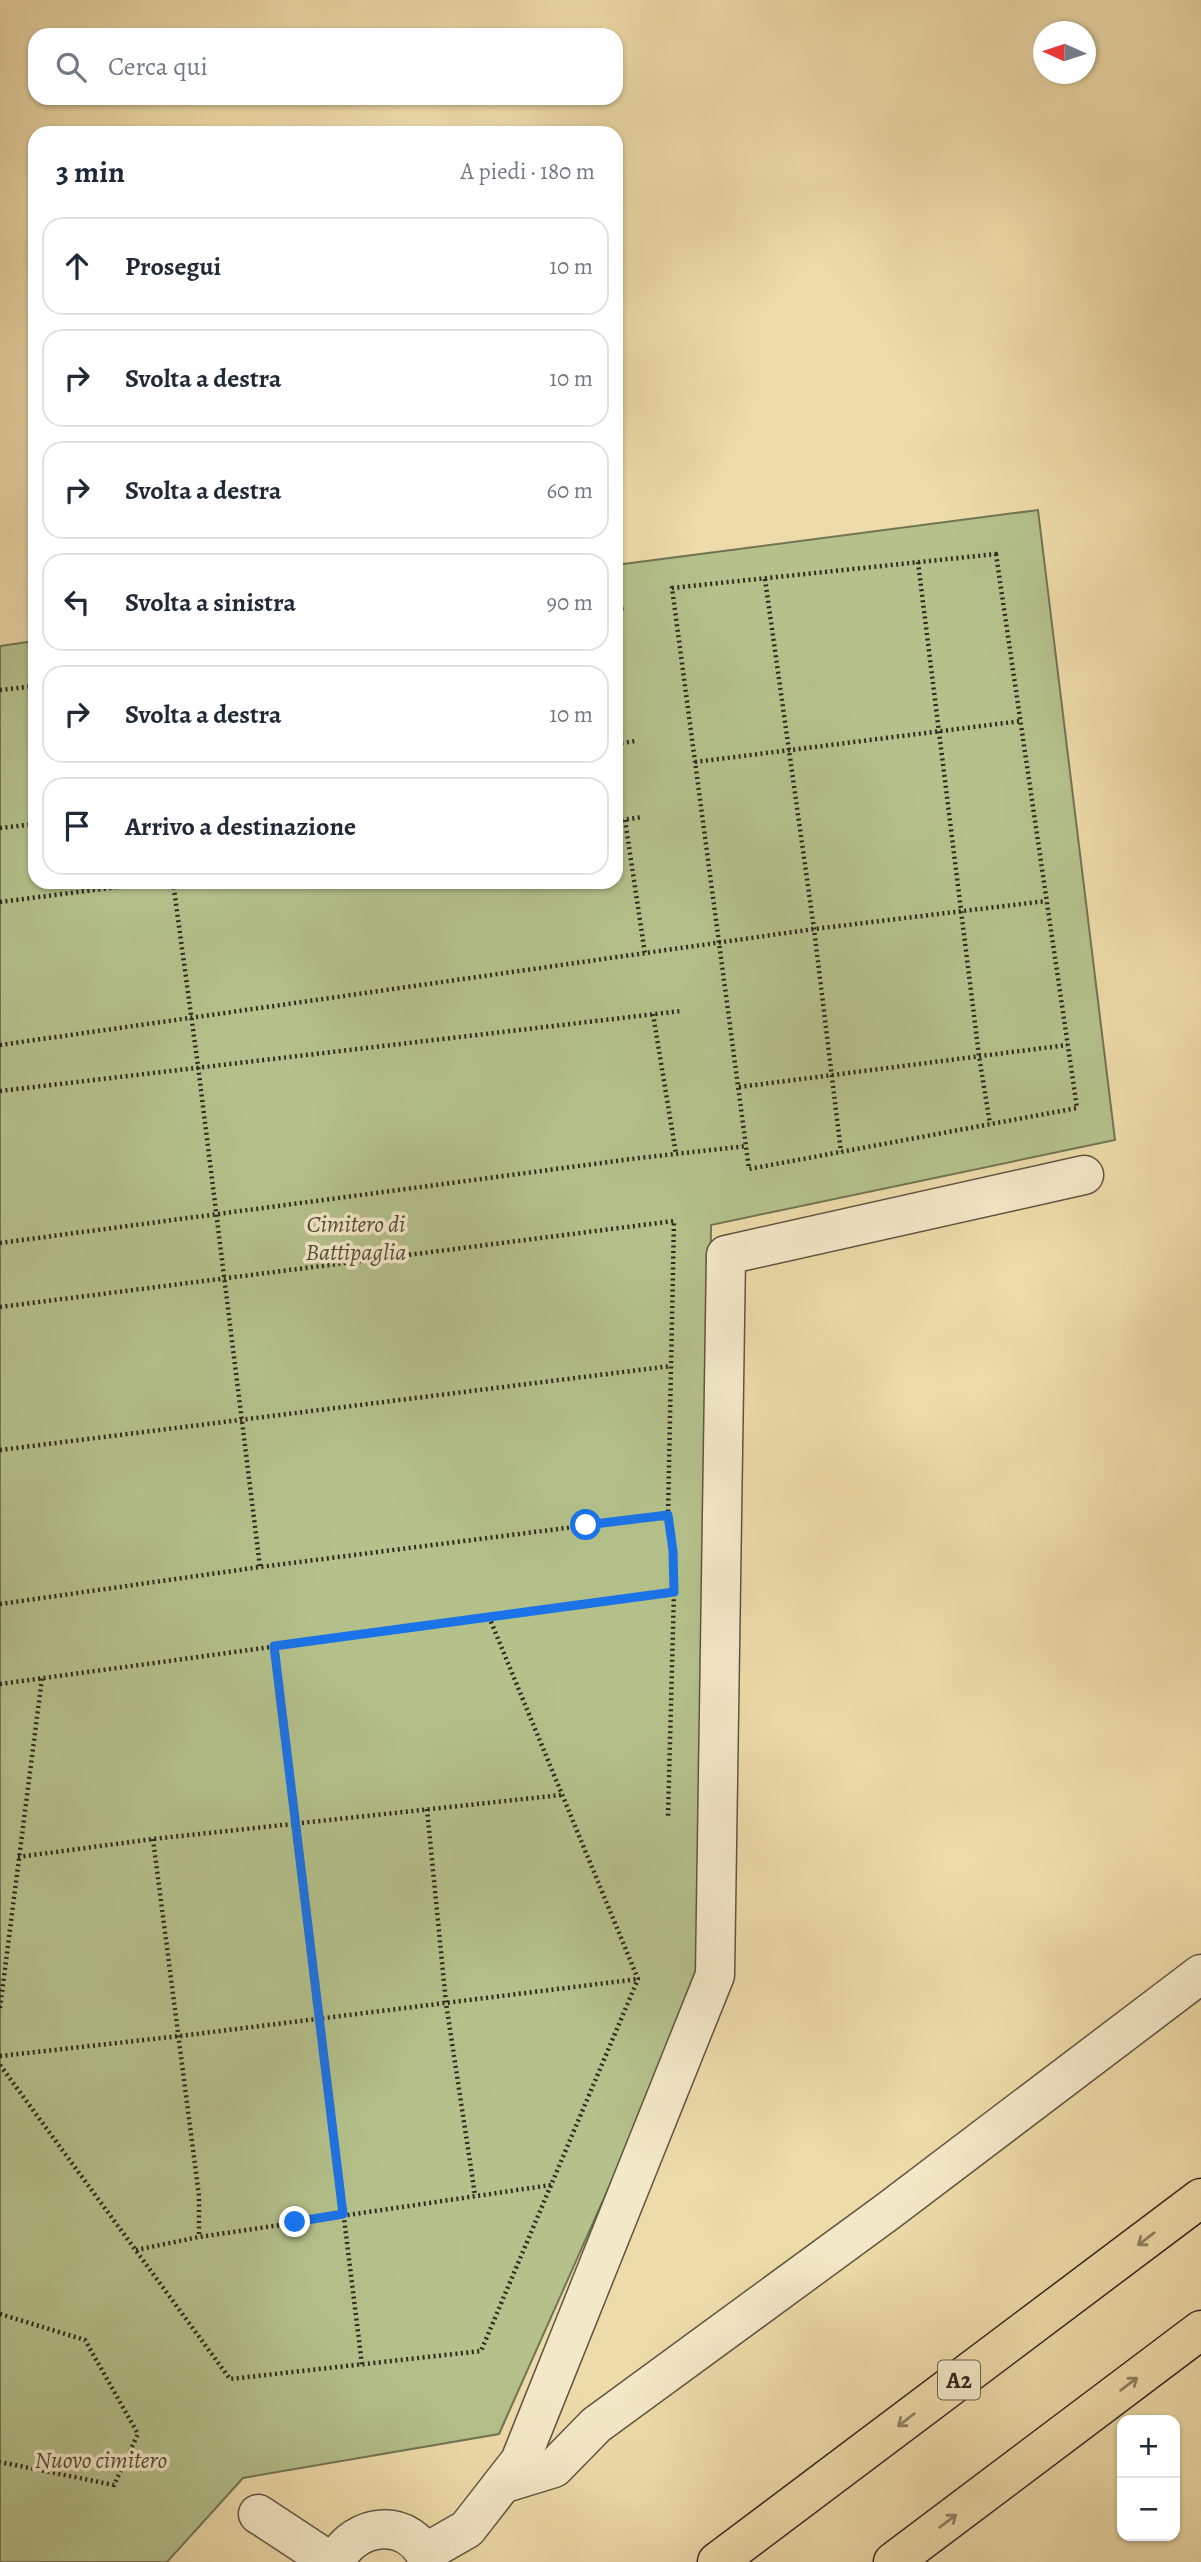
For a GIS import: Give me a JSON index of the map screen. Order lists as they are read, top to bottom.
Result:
{
  "streets": {
    "highway": ["A2"]
  },
  "parks": ["Cimitero di Battipaglia", "Nuovo cimitero"],
  "north": "left",
  "page": {
    "search": "Cerca qui",
    "heading": ["3 min", "A piedi · 180 m"],
    "list": [
      ["Prosegui", "10 m"],
      ["Svolta a destra", "10 m"],
      ["Svolta a destra", "60 m"],
      ["Svolta a sinistra", "90 m"],
      ["Svolta a destra", "10 m"],
      "Arrivo a destinazione"
    ],
    "map_buttons": ["+", "−"]
  }
}
